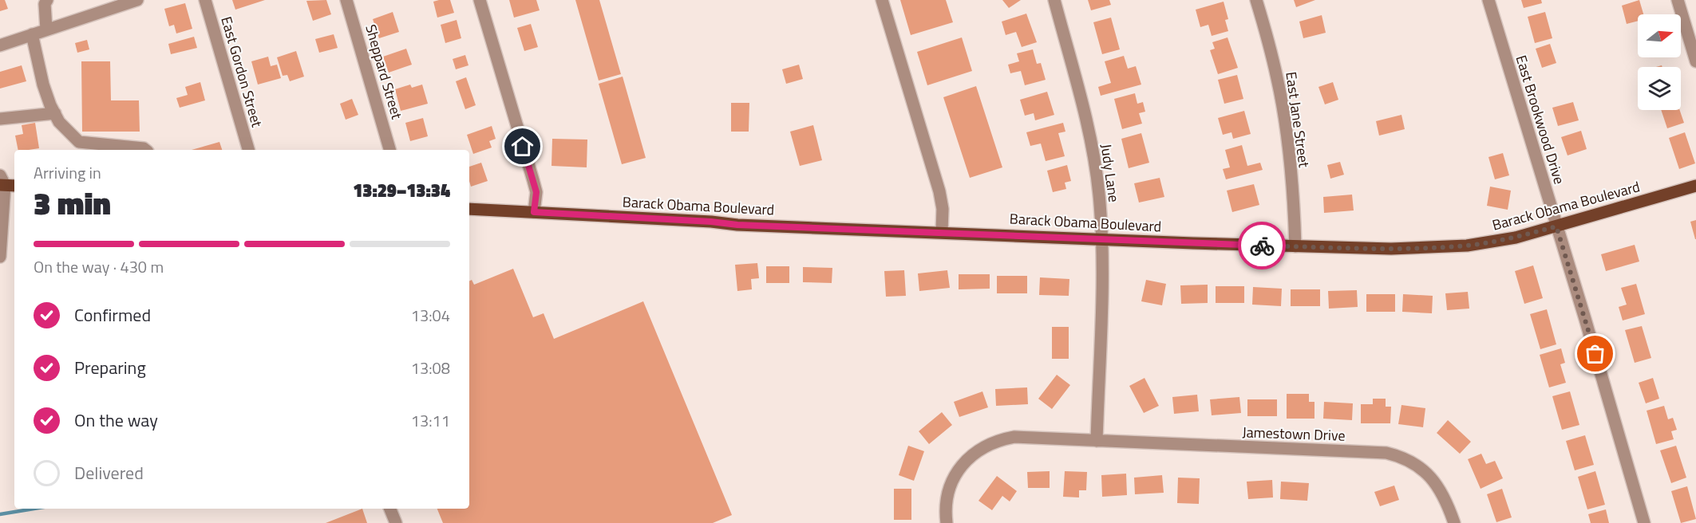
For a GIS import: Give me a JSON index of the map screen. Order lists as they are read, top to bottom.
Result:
{
  "streets": {
    "main road": ["Barack Obama Boulevard"],
    "street": [
      "East Gordon Street",
      "Sheppard Street",
      "East Jane Street",
      "East Brookwood Drive",
      "Judy Lane",
      "Jamestown Drive"
    ]
  },
  "crossings": [
    ["East Jane Street", "Barack Obama Boulevard"],
    ["East Brookwood Drive", "Barack Obama Boulevard"],
    ["Judy Lane", "Barack Obama Boulevard"],
    ["Judy Lane", "Jamestown Drive"]
  ],
  "north": "right",
  "page": {
    "heading": ["3 min", "Arriving in", "13:29–13:34"],
    "bar": "On the way · 430 m",
    "list": [
      ["Confirmed", "13:04"],
      ["Preparing", "13:08"],
      ["On the way", "13:11"],
      "Delivered"
    ]
  }
}
